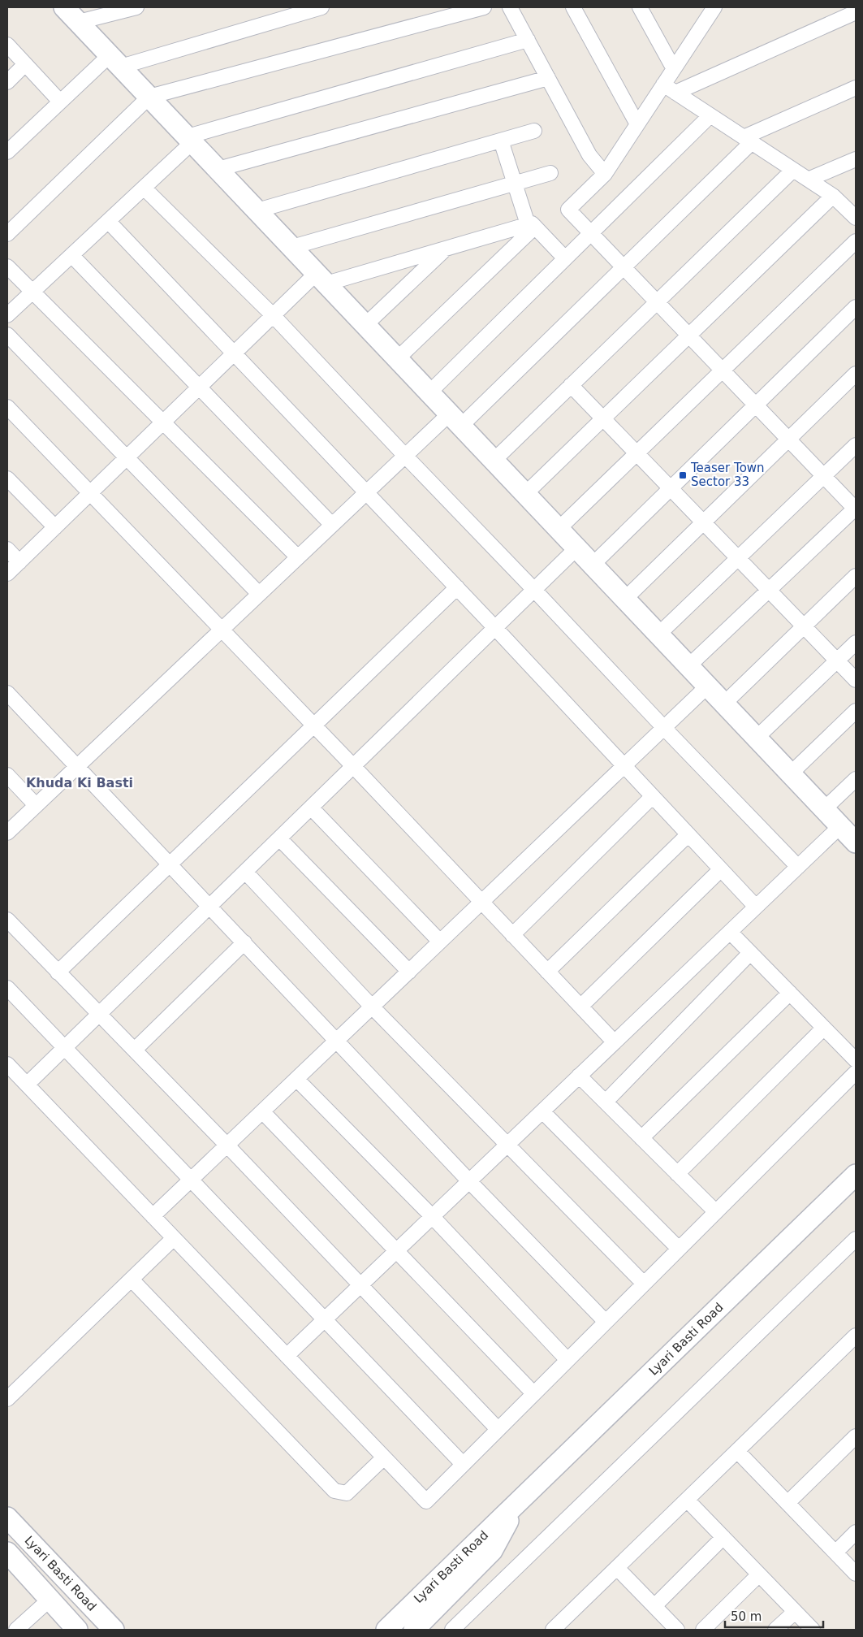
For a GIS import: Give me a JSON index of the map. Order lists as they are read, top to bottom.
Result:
{
  "streets": {
    "street": ["Lyari Basti Road"]
  },
  "districts": ["Khuda Ki Basti"],
  "places": {
    "transit": ["Teaser Town Sector 33"]
  },
  "scale_bar": "50 m"
}
